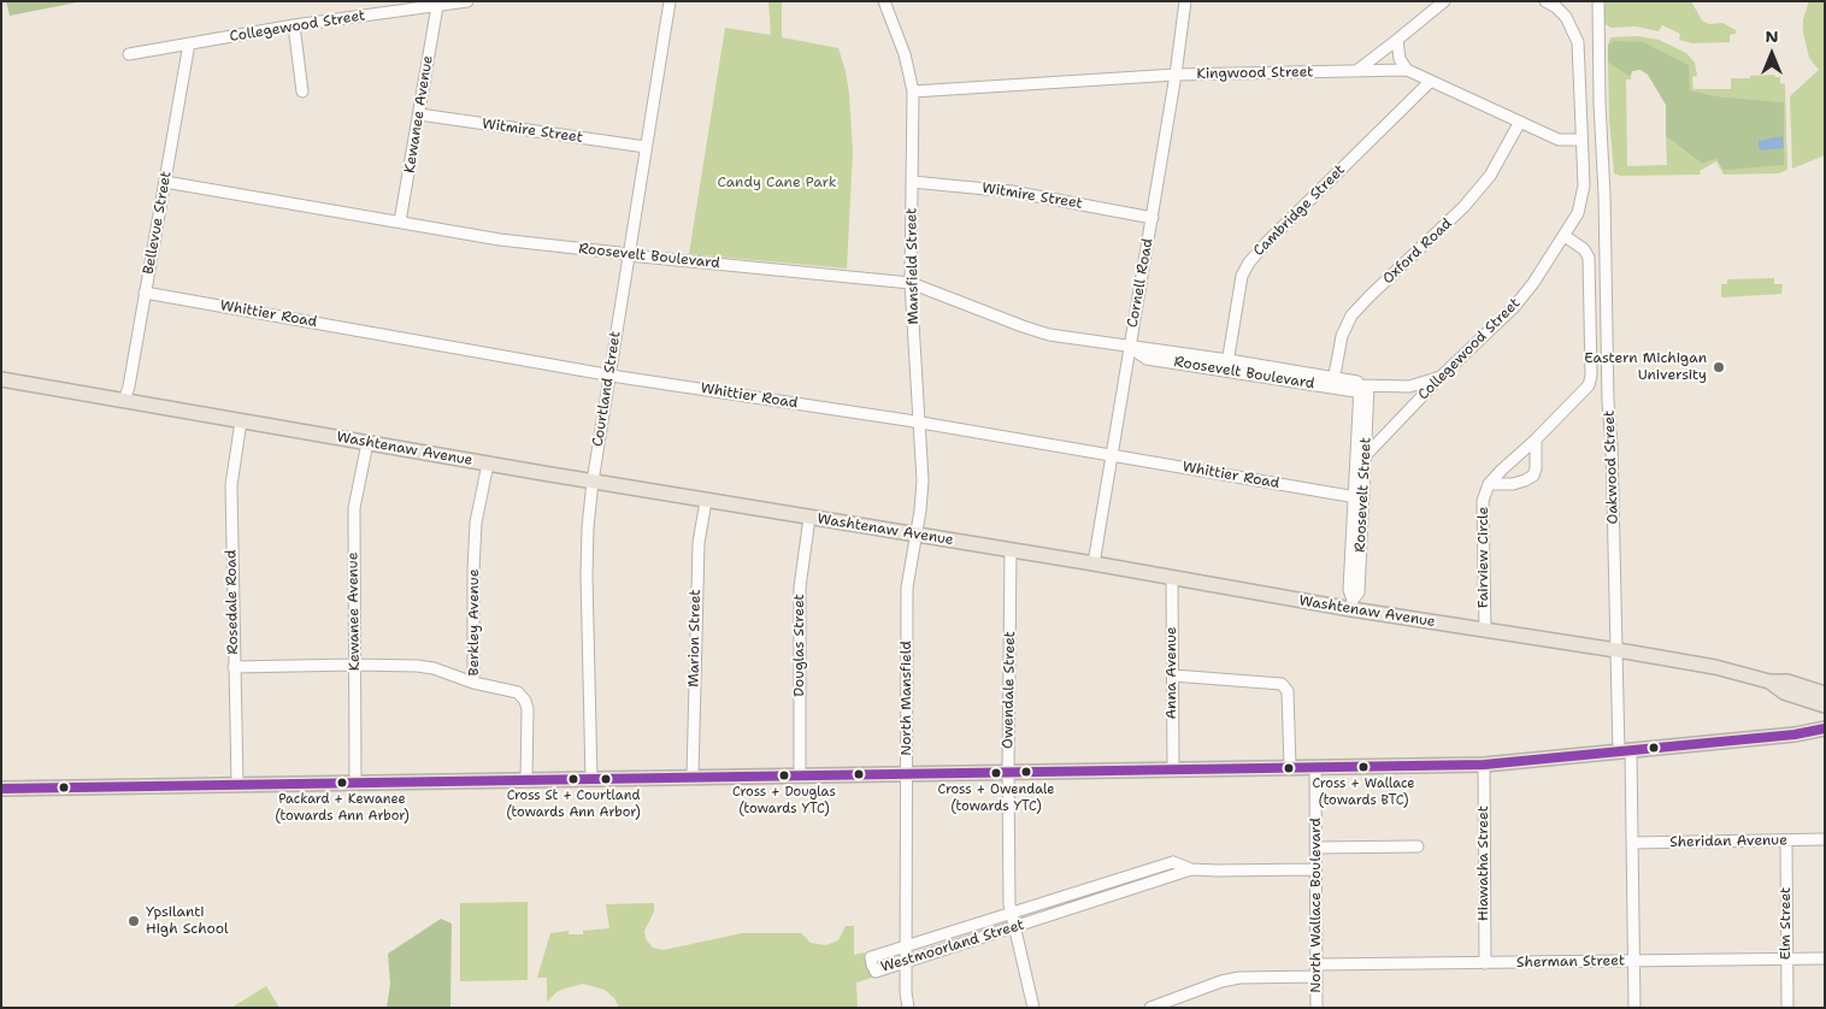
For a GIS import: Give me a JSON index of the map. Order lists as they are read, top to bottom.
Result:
{
  "streets": {
    "main road": ["Washtenaw Avenue"],
    "street": [
      "Collegewood Street",
      "Kingwood Street",
      "Kewanee Avenue",
      "Witmire Street",
      "Cambridge Street",
      "Bellevue Street",
      "Oxford Road",
      "Roosevelt Boulevard",
      "Mansfield Street",
      "Cornell Road",
      "Whittier Road",
      "Courtland Street",
      "Oakwood Street",
      "Roosevelt Street",
      "Fairview Circle",
      "Rosedale Road",
      "Berkley Avenue",
      "Marion Street",
      "Douglas Street",
      "Anna Avenue",
      "Owendale Street",
      "North Mansfield",
      "Sheridan Avenue",
      "Hiawatha Street",
      "North Wallace Boulevard",
      "Elm Street",
      "Westmoorland Street",
      "Sherman Street"
    ]
  },
  "crossings": [
    ["Collegewood Street", "Kingwood Street"],
    ["Collegewood Street", "Kewanee Avenue"],
    ["Collegewood Street", "Bellevue Street"],
    ["Collegewood Street", "Roosevelt Boulevard"],
    ["Collegewood Street", "Roosevelt Street"],
    ["Collegewood Street", "Fairview Circle"],
    ["Kingwood Street", "Cambridge Street"],
    ["Kingwood Street", "Oxford Road"],
    ["Kingwood Street", "Mansfield Street"],
    ["Kingwood Street", "Cornell Road"],
    ["Kewanee Avenue", "Witmire Street"],
    ["Kewanee Avenue", "Roosevelt Boulevard"],
    ["Kewanee Avenue", "Washtenaw Avenue"],
    ["Witmire Street", "Mansfield Street"],
    ["Witmire Street", "Cornell Road"],
    ["Witmire Street", "Courtland Street"],
    ["Cambridge Street", "Roosevelt Boulevard"],
    ["Bellevue Street", "Roosevelt Boulevard"],
    ["Bellevue Street", "Whittier Road"],
    ["Bellevue Street", "Washtenaw Avenue"],
    ["Oxford Road", "Roosevelt Boulevard"],
    ["Roosevelt Boulevard", "Mansfield Street"],
    ["Roosevelt Boulevard", "Cornell Road"],
    ["Roosevelt Boulevard", "Courtland Street"],
    ["Roosevelt Boulevard", "Roosevelt Street"],
    ["Mansfield Street", "Whittier Road"],
    ["Mansfield Street", "Washtenaw Avenue"],
    ["Mansfield Street", "North Mansfield"],
    ["Cornell Road", "Whittier Road"],
    ["Cornell Road", "Washtenaw Avenue"],
    ["Whittier Road", "Courtland Street"],
    ["Whittier Road", "Roosevelt Street"],
    ["Courtland Street", "Washtenaw Avenue"],
    ["Washtenaw Avenue", "Oakwood Street"],
    ["Washtenaw Avenue", "Roosevelt Street"],
    ["Washtenaw Avenue", "Fairview Circle"],
    ["Washtenaw Avenue", "Rosedale Road"],
    ["Washtenaw Avenue", "Berkley Avenue"],
    ["Washtenaw Avenue", "Marion Street"],
    ["Washtenaw Avenue", "Douglas Street"],
    ["Washtenaw Avenue", "Anna Avenue"],
    ["Washtenaw Avenue", "Owendale Street"],
    ["Washtenaw Avenue", "North Mansfield"],
    ["Oakwood Street", "Sheridan Avenue"],
    ["Oakwood Street", "Sherman Street"],
    ["Owendale Street", "Westmoorland Street"],
    ["North Mansfield", "Westmoorland Street"],
    ["Sheridan Avenue", "Elm Street"],
    ["Hiawatha Street", "Sherman Street"],
    ["North Wallace Boulevard", "Westmoorland Street"],
    ["North Wallace Boulevard", "Sherman Street"],
    ["Elm Street", "Sherman Street"]
  ],
  "parks": ["Candy Cane Park"],
  "places": [
    "Eastern Michigan University",
    "Cross + Wallace (towards BTC)",
    "Cross + Owendale (towards YTC)",
    "Cross + Douglas (towards YTC)",
    "Cross St + Courtland (towards Ann Arbor)",
    "Packard + Kewanee (towards Ann Arbor)",
    "Ypsilanti High School"
  ],
  "north": "top"
}
